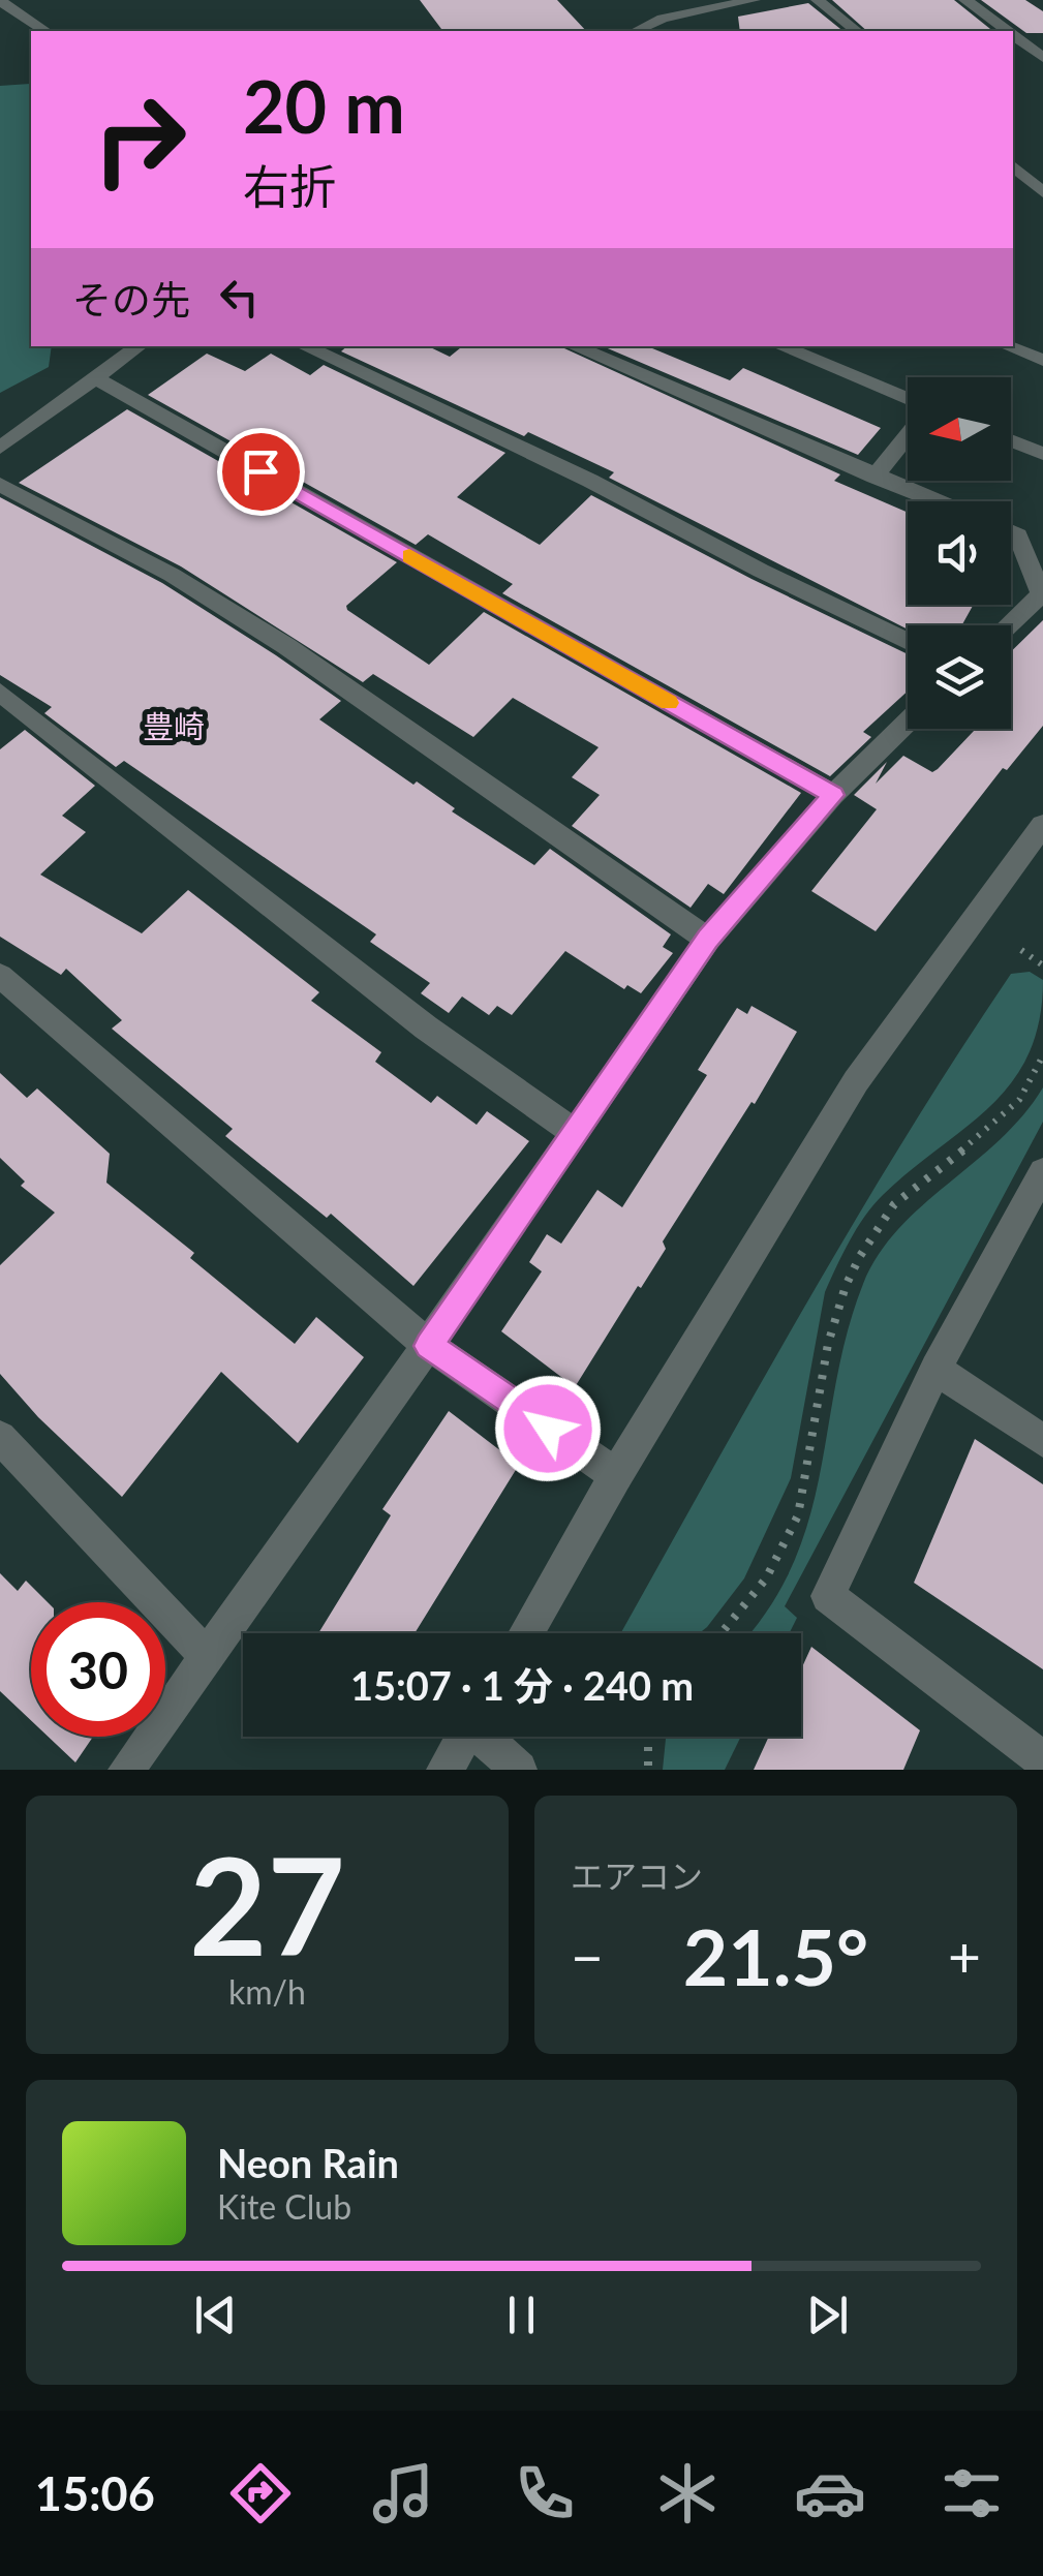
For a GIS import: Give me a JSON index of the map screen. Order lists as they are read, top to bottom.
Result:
{
  "districts": ["豊崎"],
  "north": "left",
  "page": {
    "turn": ["20 m", "右折"],
    "then": "その先",
    "limit": "30",
    "trip": "15:07 · 1 分 · 240 m",
    "tile": [
      ["27", "km/h"],
      "エアコン"
    ],
    "heat": ["−", "21.5°", "+"],
    "song": ["Neon Rain", "Kite Club"],
    "tabs": "15:06"
  }
}
